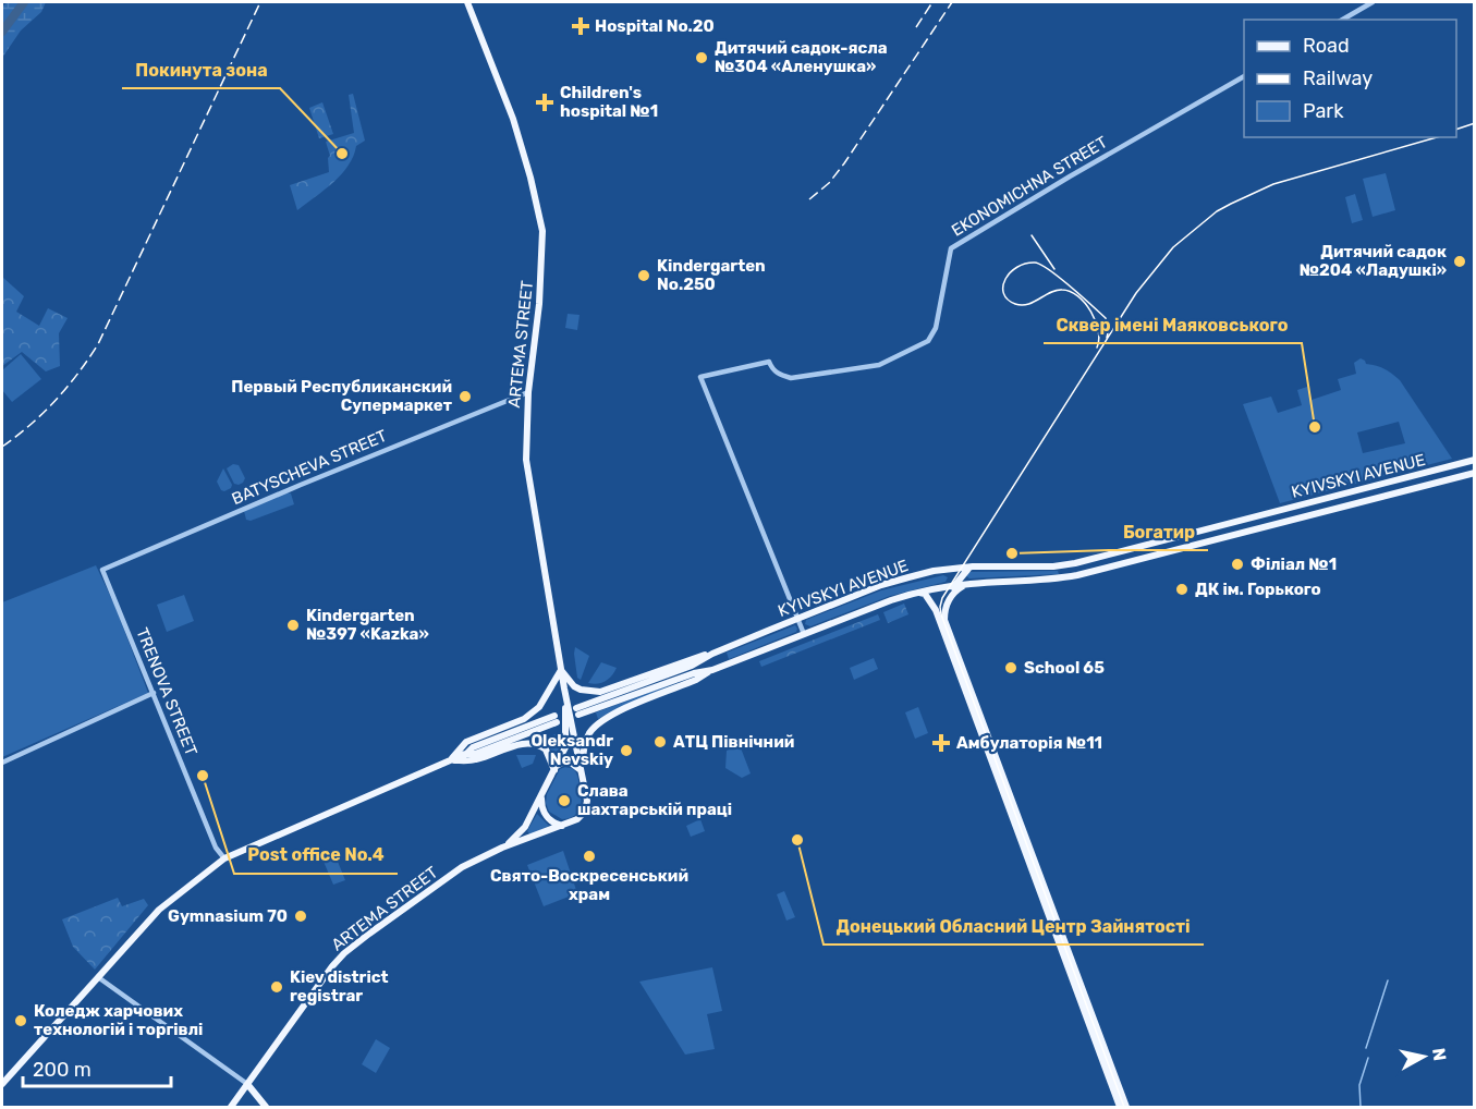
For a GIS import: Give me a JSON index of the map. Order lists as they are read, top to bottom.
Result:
{
  "streets": {
    "main road": ["ARTEMA STREET", "KYIVSKYI AVENUE"],
    "street": ["EKONOMICHNA STREET", "BATYSCHEVA STREET", "TRENOVA STREET"]
  },
  "crossings": [
    ["EKONOMICHNA STREET", "KYIVSKYI AVENUE"],
    ["ARTEMA STREET", "BATYSCHEVA STREET"],
    ["BATYSCHEVA STREET", "TRENOVA STREET"]
  ],
  "places": {
    "health": ["Hospital No.20", "Children's hospital №1", "Амбулаторія №11"],
    "other": [
      "Дитячий садок-ясла №304 «Аленушка»",
      "Покинута зона",
      "Дитячий садок №204 «Ладушкі»",
      "Kindergarten No.250",
      "Первый Республиканский Супермаркет",
      "Сквер імені Маяковського",
      "Богатир",
      "Філіал №1",
      "ДК ім. Горького",
      "Kindergarten №397 «Kazka»",
      "School 65",
      "АТЦ Північний",
      "Oleksandr Nevskiy",
      "Post office No.4",
      "Слава шахтарській праці",
      "Донецький Обласний Центр Зайнятості",
      "Свято-Воскресенський храм",
      "Gymnasium 70",
      "Kiev district registrar",
      "Коледж харчових технологій і торгівлі"
    ]
  },
  "legend": ["Road", "Railway", "Park"],
  "scale_bar": "200 m",
  "north": "right"
}
